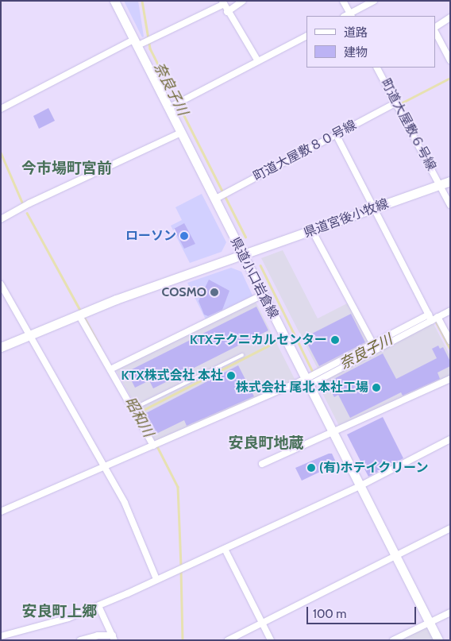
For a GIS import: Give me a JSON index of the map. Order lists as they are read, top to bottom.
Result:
{
  "streets": {
    "main road": ["県道宮後小牧線", "県道小口岩倉線"],
    "street": ["町道大屋敷６号線", "町道大屋敷８０号線"]
  },
  "crossings": [
    ["町道大屋敷６号線", "町道大屋敷８０号線"],
    ["町道大屋敷６号線", "県道宮後小牧線"],
    ["町道大屋敷８０号線", "県道小口岩倉線"],
    ["県道宮後小牧線", "県道小口岩倉線"]
  ],
  "districts": ["今市場町宮前", "安良町地蔵", "安良町上郷"],
  "water": ["奈良子川", "昭和川"],
  "places": [
    "ローソン",
    "COSMO",
    "KTXテクニカルセンター",
    "KTX株式会社 本社",
    "株式会社 尾北 本社工場",
    "(有)ホテイクリーン"
  ],
  "legend": ["道路", "建物"],
  "scale_bar": "100 m"
}
